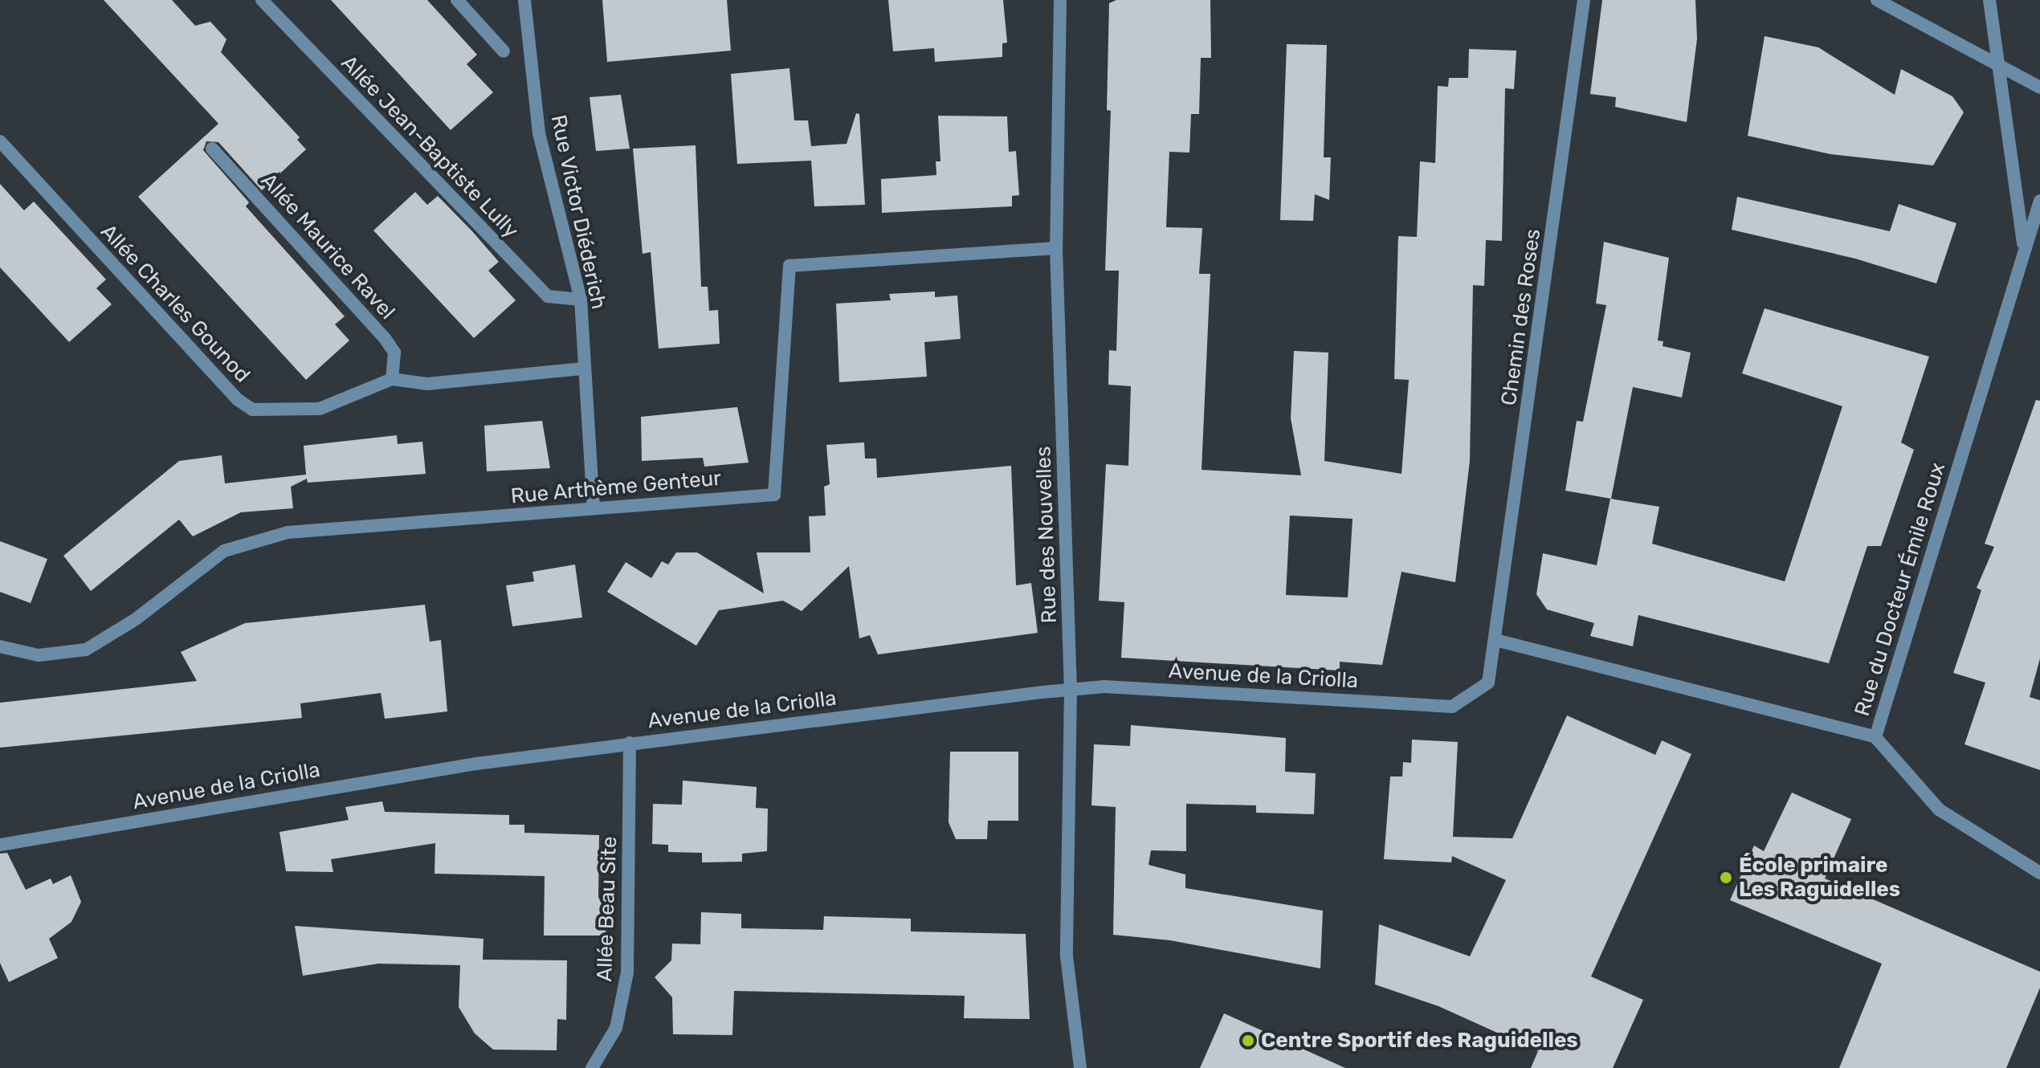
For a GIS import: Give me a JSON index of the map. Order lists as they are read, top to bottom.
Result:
{
  "streets": {
    "street": [
      "Allée Jean-Baptiste Lully",
      "Rue Victor Diéderich",
      "Allée Maurice Ravel",
      "Allée Charles Gounod",
      "Chemin des Roses",
      "Rue Arthème Genteur",
      "Rue des Nouvelles",
      "Rue du Docteur Émile Roux",
      "Avenue de la Criolla",
      "Allée Beau Site"
    ]
  },
  "crossings": [
    ["Allée Jean-Baptiste Lully", "Rue Victor Diéderich"],
    ["Rue Victor Diéderich", "Rue Arthème Genteur"],
    ["Allée Maurice Ravel", "Allée Charles Gounod"],
    ["Chemin des Roses", "Avenue de la Criolla"],
    ["Rue Arthème Genteur", "Rue des Nouvelles"],
    ["Rue des Nouvelles", "Avenue de la Criolla"],
    ["Avenue de la Criolla", "Allée Beau Site"]
  ],
  "places": ["École primaire Les Raguidelles", "Centre Sportif des Raguidelles"]
}
